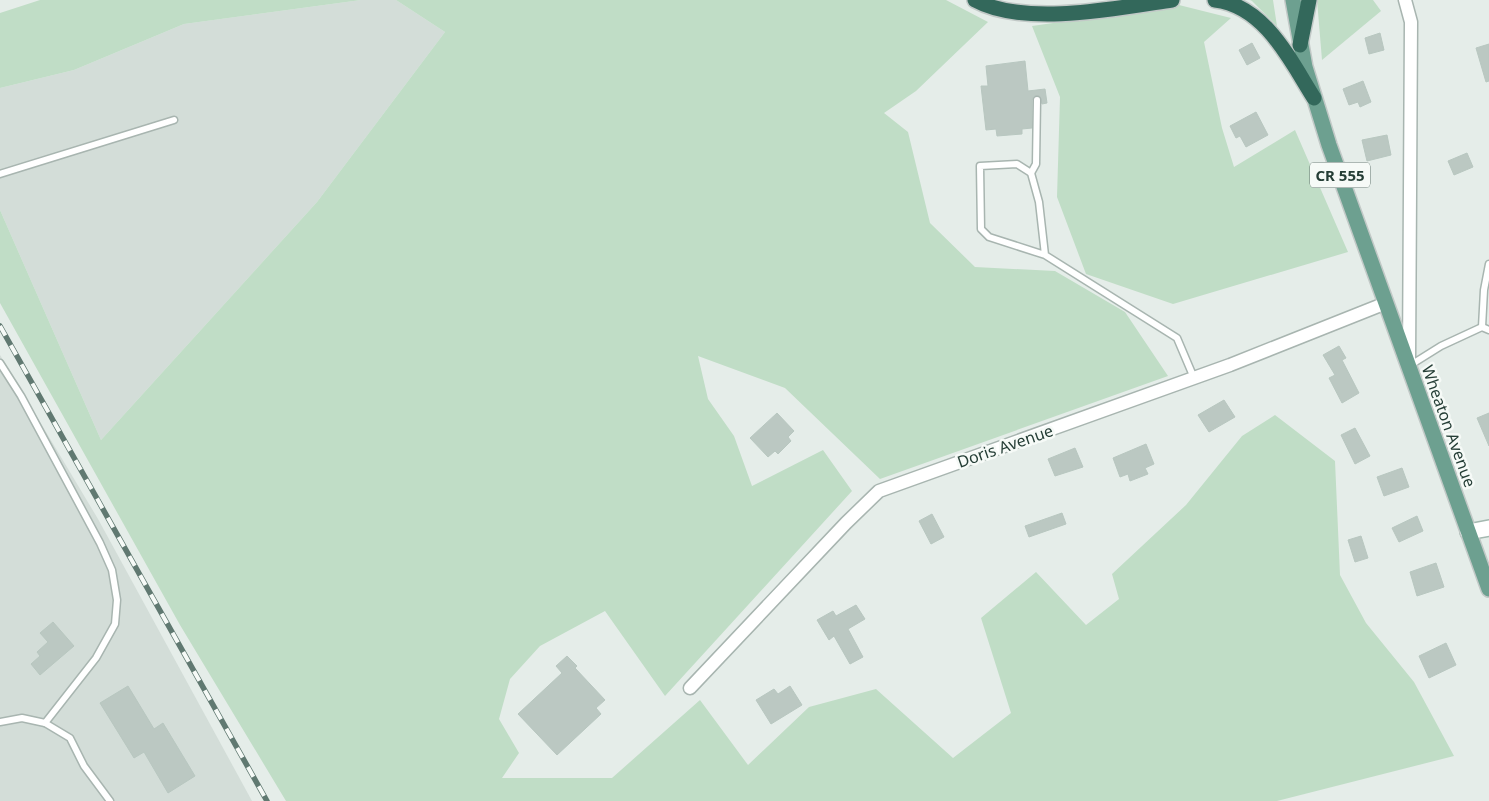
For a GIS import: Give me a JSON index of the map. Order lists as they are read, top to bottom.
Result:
{
  "streets": {
    "main road": ["CR 555", "Wheaton Avenue"],
    "street": ["Doris Avenue"]
  },
  "crossings": [
    ["CR 555", "Wheaton Avenue"],
    ["CR 555", "Doris Avenue"],
    ["Wheaton Avenue", "Doris Avenue"]
  ]
}
